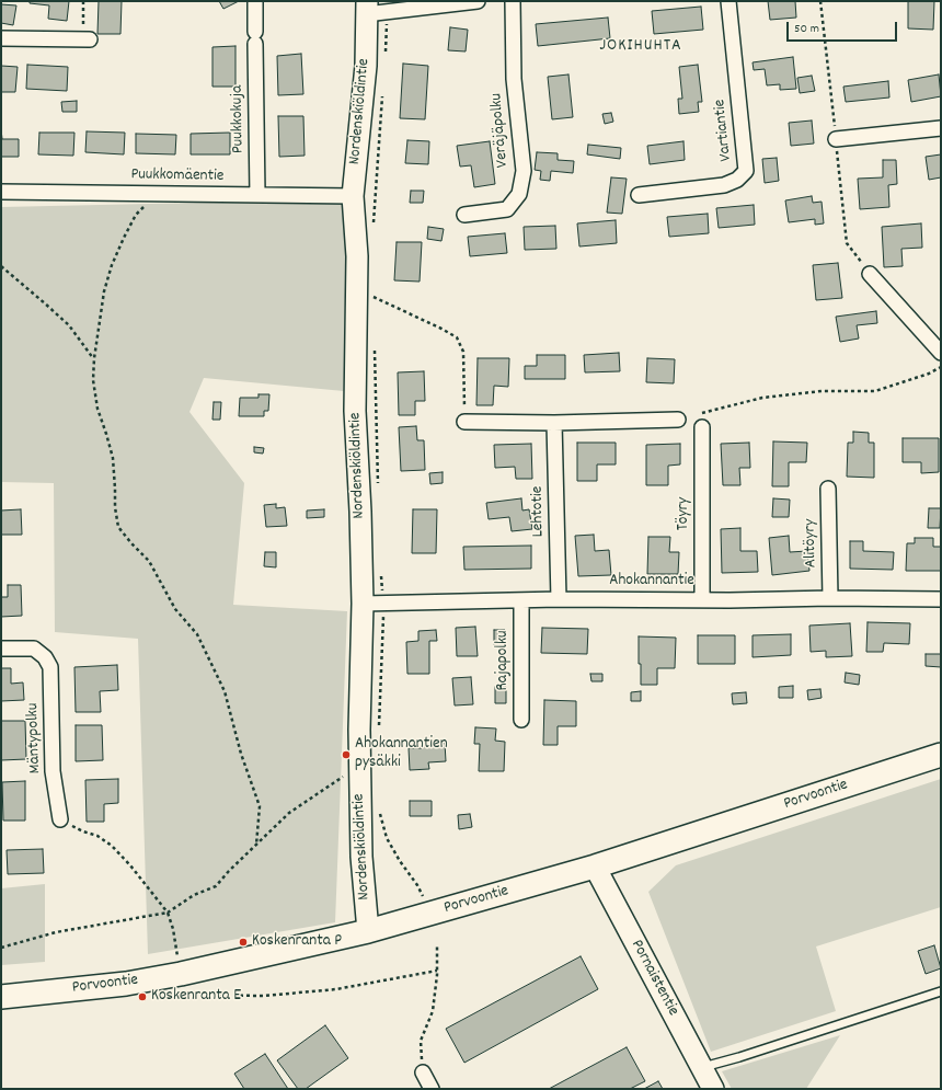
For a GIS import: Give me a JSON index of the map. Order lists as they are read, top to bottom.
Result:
{
  "streets": {
    "main road": ["Nordenskiöldintie", "Porvoontie", "Pornaistentie"],
    "street": [
      "Puukkokuja",
      "Veräjäpolku",
      "Vartiantie",
      "Puukkomäentie",
      "Lehtotie",
      "Töyry",
      "Alitöyry",
      "Ahokannantie",
      "Rajapolku",
      "Mäntypolku"
    ]
  },
  "crossings": [
    ["Nordenskiöldintie", "Puukkomäentie"],
    ["Nordenskiöldintie", "Ahokannantie"],
    ["Nordenskiöldintie", "Porvoontie"],
    ["Puukkokuja", "Puukkomäentie"],
    ["Lehtotie", "Ahokannantie"],
    ["Töyry", "Ahokannantie"],
    ["Alitöyry", "Ahokannantie"],
    ["Ahokannantie", "Rajapolku"],
    ["Porvoontie", "Pornaistentie"]
  ],
  "districts": ["JOKIHUHTA"],
  "places": ["Ahokannantien pysäkki", "Koskenranta P", "Koskenranta E"],
  "scale_bar": "50 m"
}
